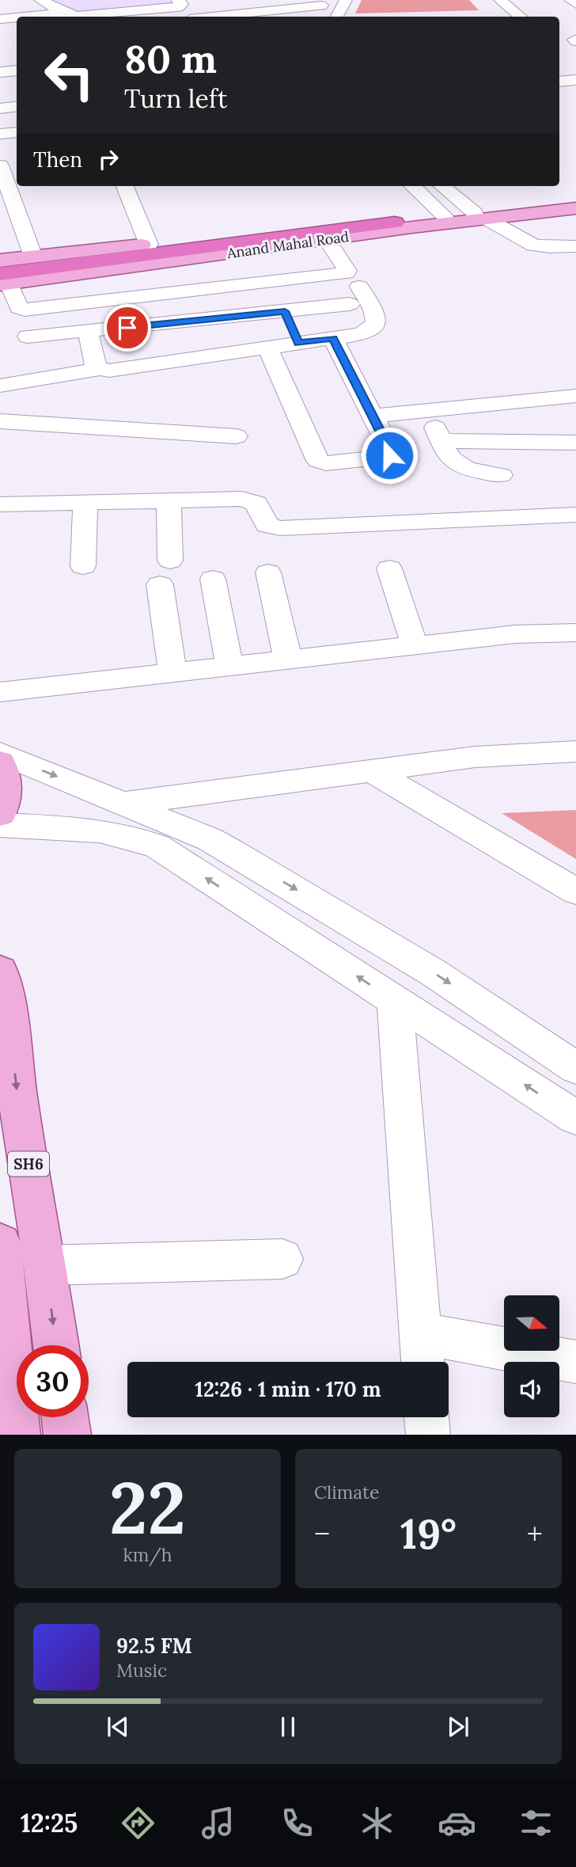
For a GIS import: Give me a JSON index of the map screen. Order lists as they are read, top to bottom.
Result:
{
  "streets": {
    "main road": ["Anand Mahal Road", "SH6"]
  },
  "north": "right",
  "page": {
    "turn": ["80 m", "Turn left"],
    "then": "Then",
    "limit": "30",
    "trip": "12:26 · 1 min · 170 m",
    "tile": [
      ["22", "km/h"],
      "Climate"
    ],
    "heat": ["−", "19°", "+"],
    "song": ["92.5 FM", "Music"],
    "tabs": "12:25"
  }
}
